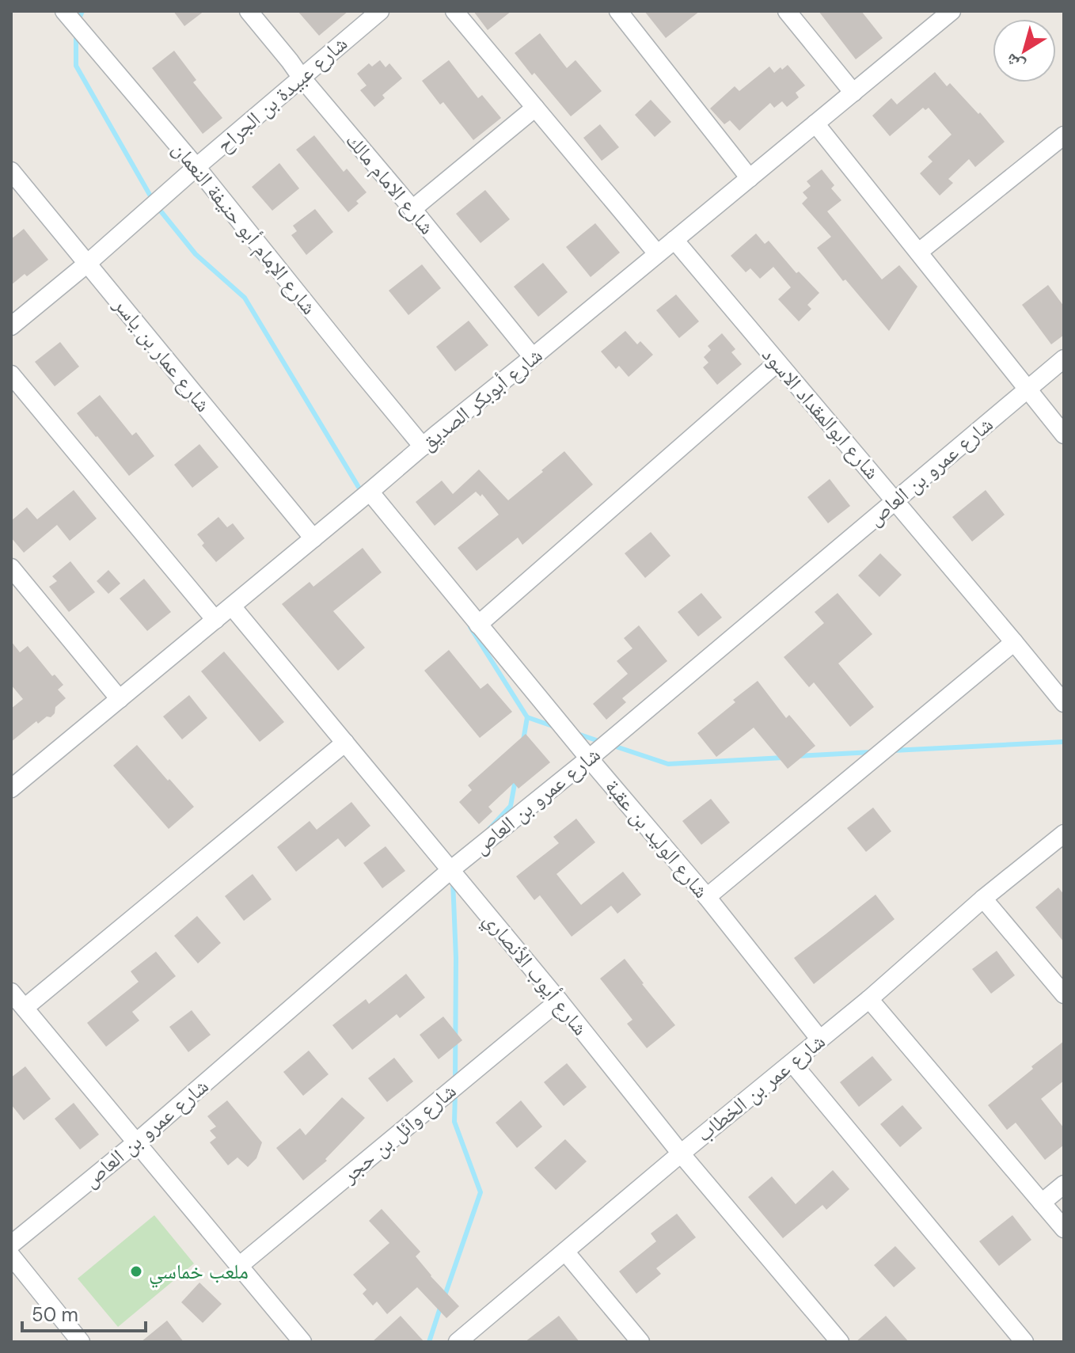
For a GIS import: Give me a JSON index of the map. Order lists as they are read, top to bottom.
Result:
{
  "streets": {
    "street": [
      "شارع عبيدة بن الجراح",
      "شارع الامام مالك",
      "شارع الإمام أبو حنيفة النعمان",
      "شارع عمار بن ياسر",
      "شارع أبوبكر الصديق",
      "شارع ابوالمقداد الاسود",
      "شارع عمرو بن العاص",
      "شارع الوليد بن عقبة",
      "شارع أيوب الأنصاري",
      "شارع عمر بن الخطاب",
      "شارع وائل بن حجر"
    ]
  },
  "crossings": [
    ["شارع عبيدة بن الجراح", "شارع الامام مالك"],
    ["شارع عبيدة بن الجراح", "شارع الإمام أبو حنيفة النعمان"],
    ["شارع عبيدة بن الجراح", "شارع عمار بن ياسر"],
    ["شارع الامام مالك", "شارع أبوبكر الصديق"],
    ["شارع الإمام أبو حنيفة النعمان", "شارع أبوبكر الصديق"],
    ["شارع عمار بن ياسر", "شارع أبوبكر الصديق"],
    ["شارع أبوبكر الصديق", "شارع ابوالمقداد الاسود"],
    ["شارع أبوبكر الصديق", "شارع الوليد بن عقبة"],
    ["شارع أبوبكر الصديق", "شارع أيوب الأنصاري"],
    ["شارع ابوالمقداد الاسود", "شارع عمرو بن العاص"],
    ["شارع عمرو بن العاص", "شارع الوليد بن عقبة"],
    ["شارع عمرو بن العاص", "شارع أيوب الأنصاري"],
    ["شارع الوليد بن عقبة", "شارع عمر بن الخطاب"],
    ["شارع أيوب الأنصاري", "شارع عمر بن الخطاب"],
    ["شارع أيوب الأنصاري", "شارع وائل بن حجر"]
  ],
  "places": ["ملعب خماسي"],
  "scale_bar": "50 m",
  "north": "bottom left"
}
